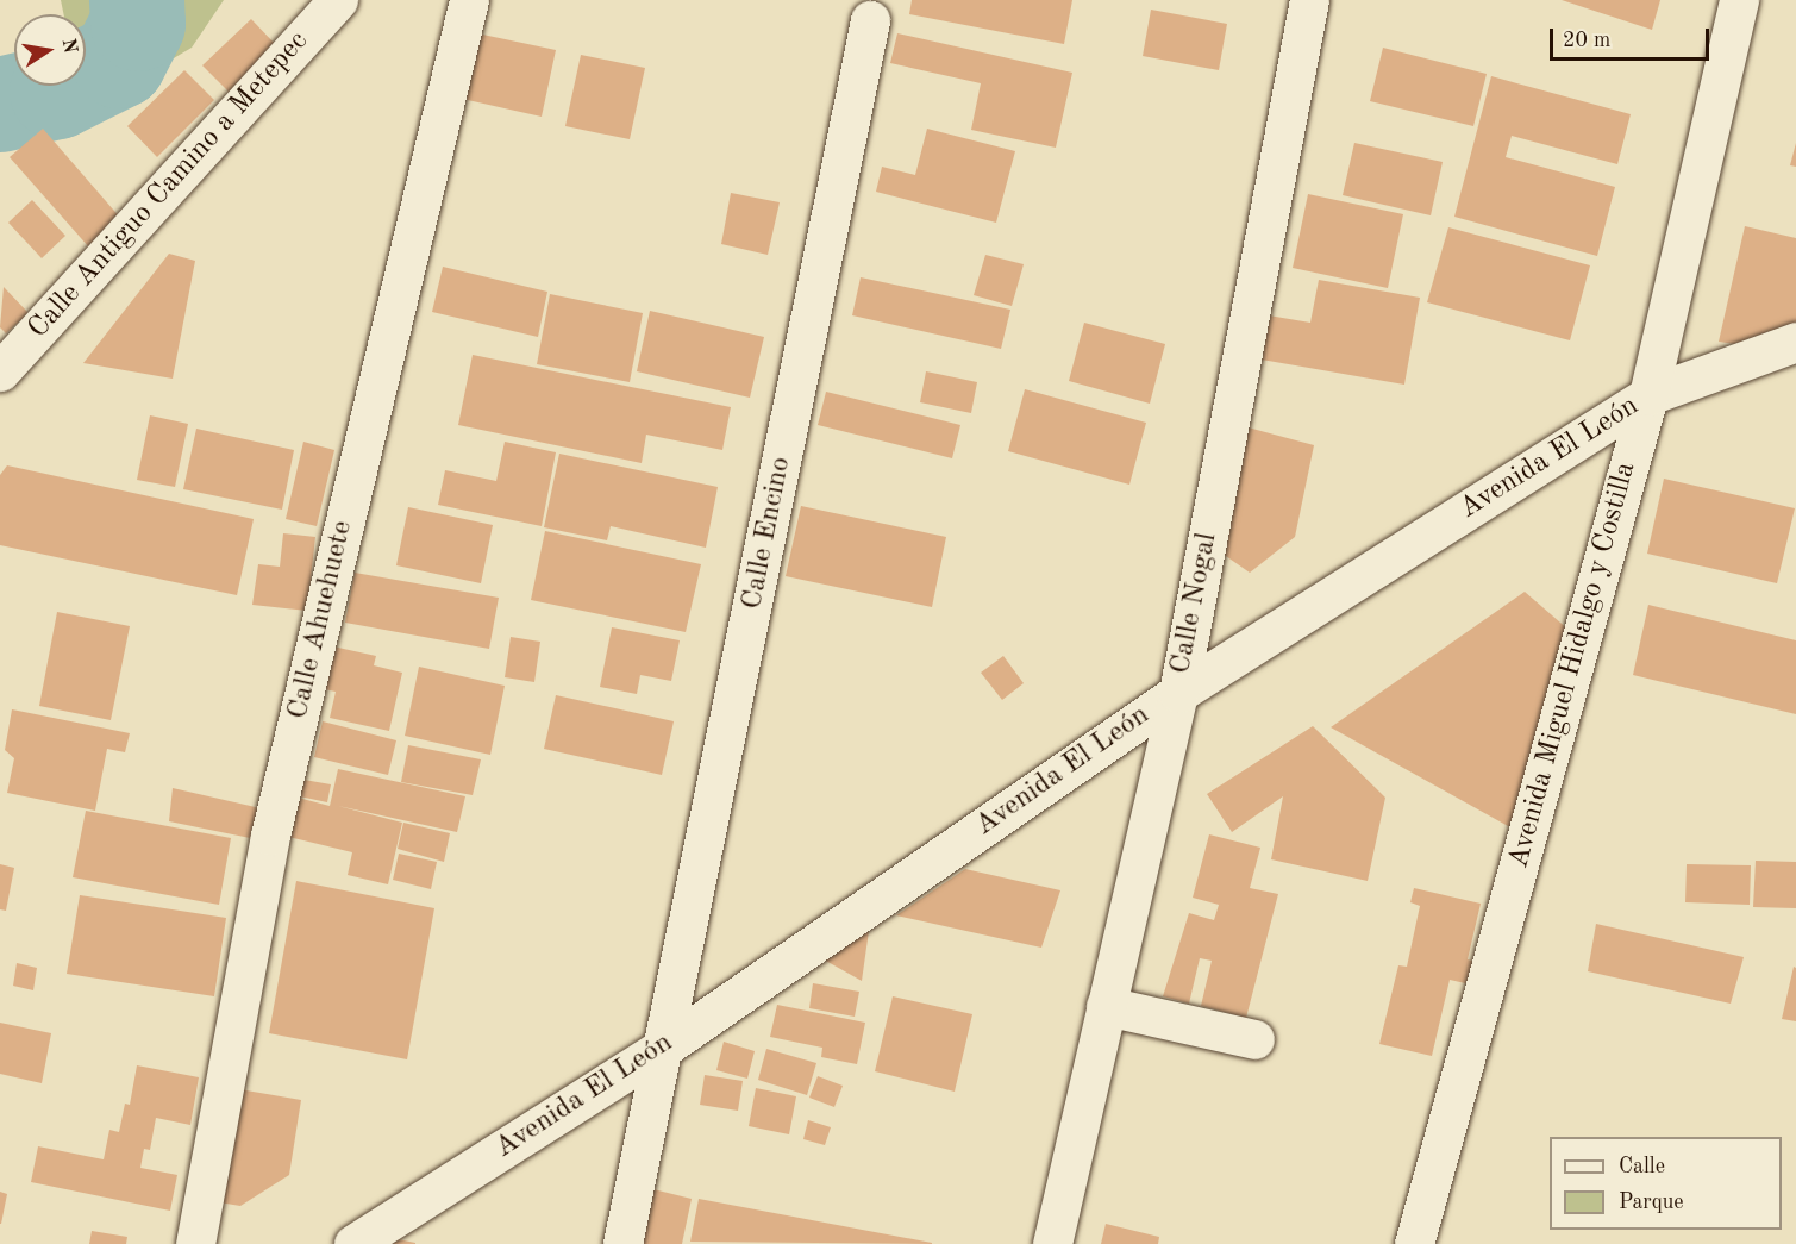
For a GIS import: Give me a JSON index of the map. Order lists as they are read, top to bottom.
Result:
{
  "streets": {
    "street": [
      "Calle Antiguo Camino a Metepec",
      "Avenida El León",
      "Calle Encino",
      "Calle Nogal",
      "Calle Ahuehuete",
      "Avenida Miguel Hidalgo y Costilla"
    ]
  },
  "crossings": [
    ["Avenida El León", "Calle Encino"],
    ["Avenida El León", "Calle Nogal"],
    ["Avenida El León", "Avenida Miguel Hidalgo y Costilla"]
  ],
  "legend": ["Calle", "Parque"],
  "scale_bar": "20 m",
  "north": "right"
}
